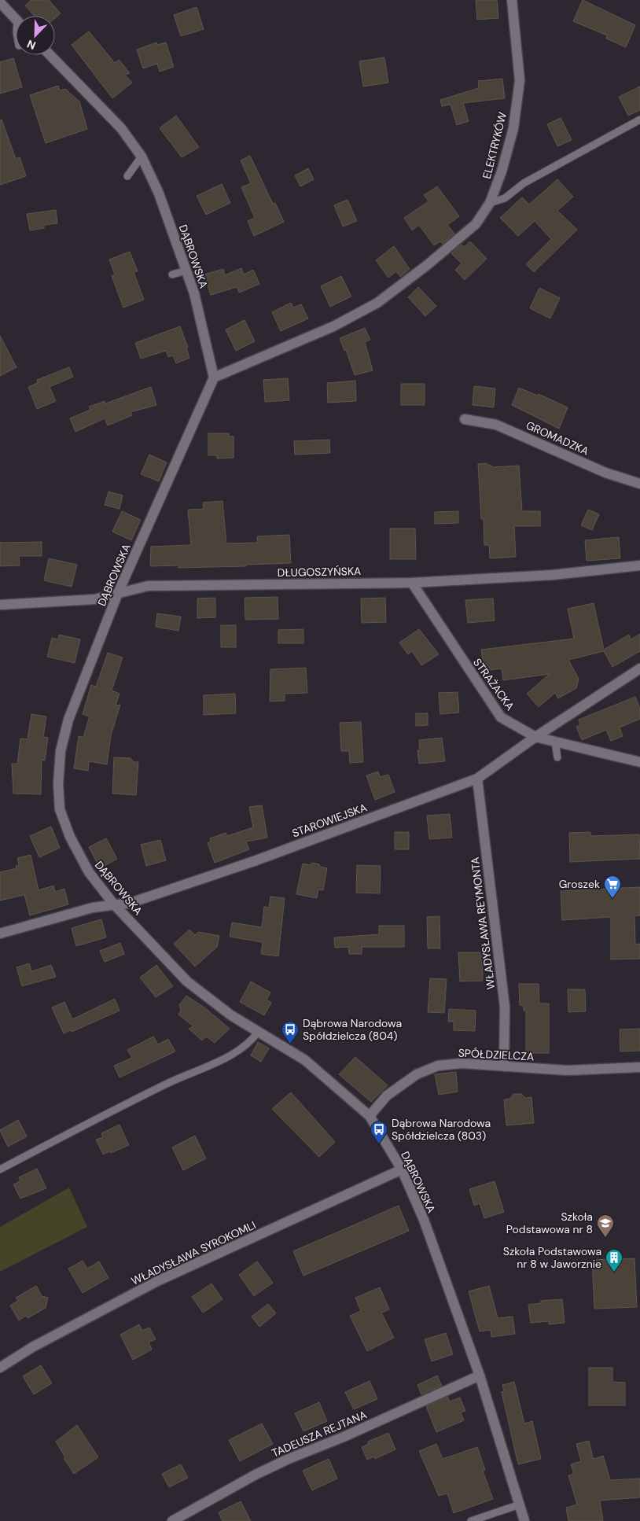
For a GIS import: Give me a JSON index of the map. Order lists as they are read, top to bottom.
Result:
{
  "streets": {
    "street": [
      "ELEKTRYKÓW",
      "DĄBROWSKA",
      "GROMADZKA",
      "DŁUGOSZYŃSKA",
      "STRAŻACKA",
      "STAROWIEJSKA",
      "WŁADYSŁAWA REYMONTA",
      "SPÓŁDZIELCZA",
      "WŁADYSŁAWA SYROKOMLI",
      "TADEUSZA REJTANA"
    ]
  },
  "crossings": [
    ["ELEKTRYKÓW", "DĄBROWSKA"],
    ["DĄBROWSKA", "DŁUGOSZYŃSKA"],
    ["DĄBROWSKA", "STAROWIEJSKA"],
    ["DĄBROWSKA", "SPÓŁDZIELCZA"],
    ["DĄBROWSKA", "WŁADYSŁAWA SYROKOMLI"],
    ["DĄBROWSKA", "TADEUSZA REJTANA"],
    ["DŁUGOSZYŃSKA", "STRAŻACKA"],
    ["STRAŻACKA", "STAROWIEJSKA"],
    ["STAROWIEJSKA", "WŁADYSŁAWA REYMONTA"],
    ["WŁADYSŁAWA REYMONTA", "SPÓŁDZIELCZA"]
  ],
  "places": {
    "supermarket": ["Groszek"],
    "bus stop": ["Dąbrowa Narodowa Spółdzielcza (804)", "Dąbrowa Narodowa Spółdzielcza (803)"],
    "school or university": ["Szkoła Podstawowa nr 8"],
    "building": ["Szkoła Podstawowa nr 8 w Jaworznie"]
  },
  "north": "bottom left"
}
